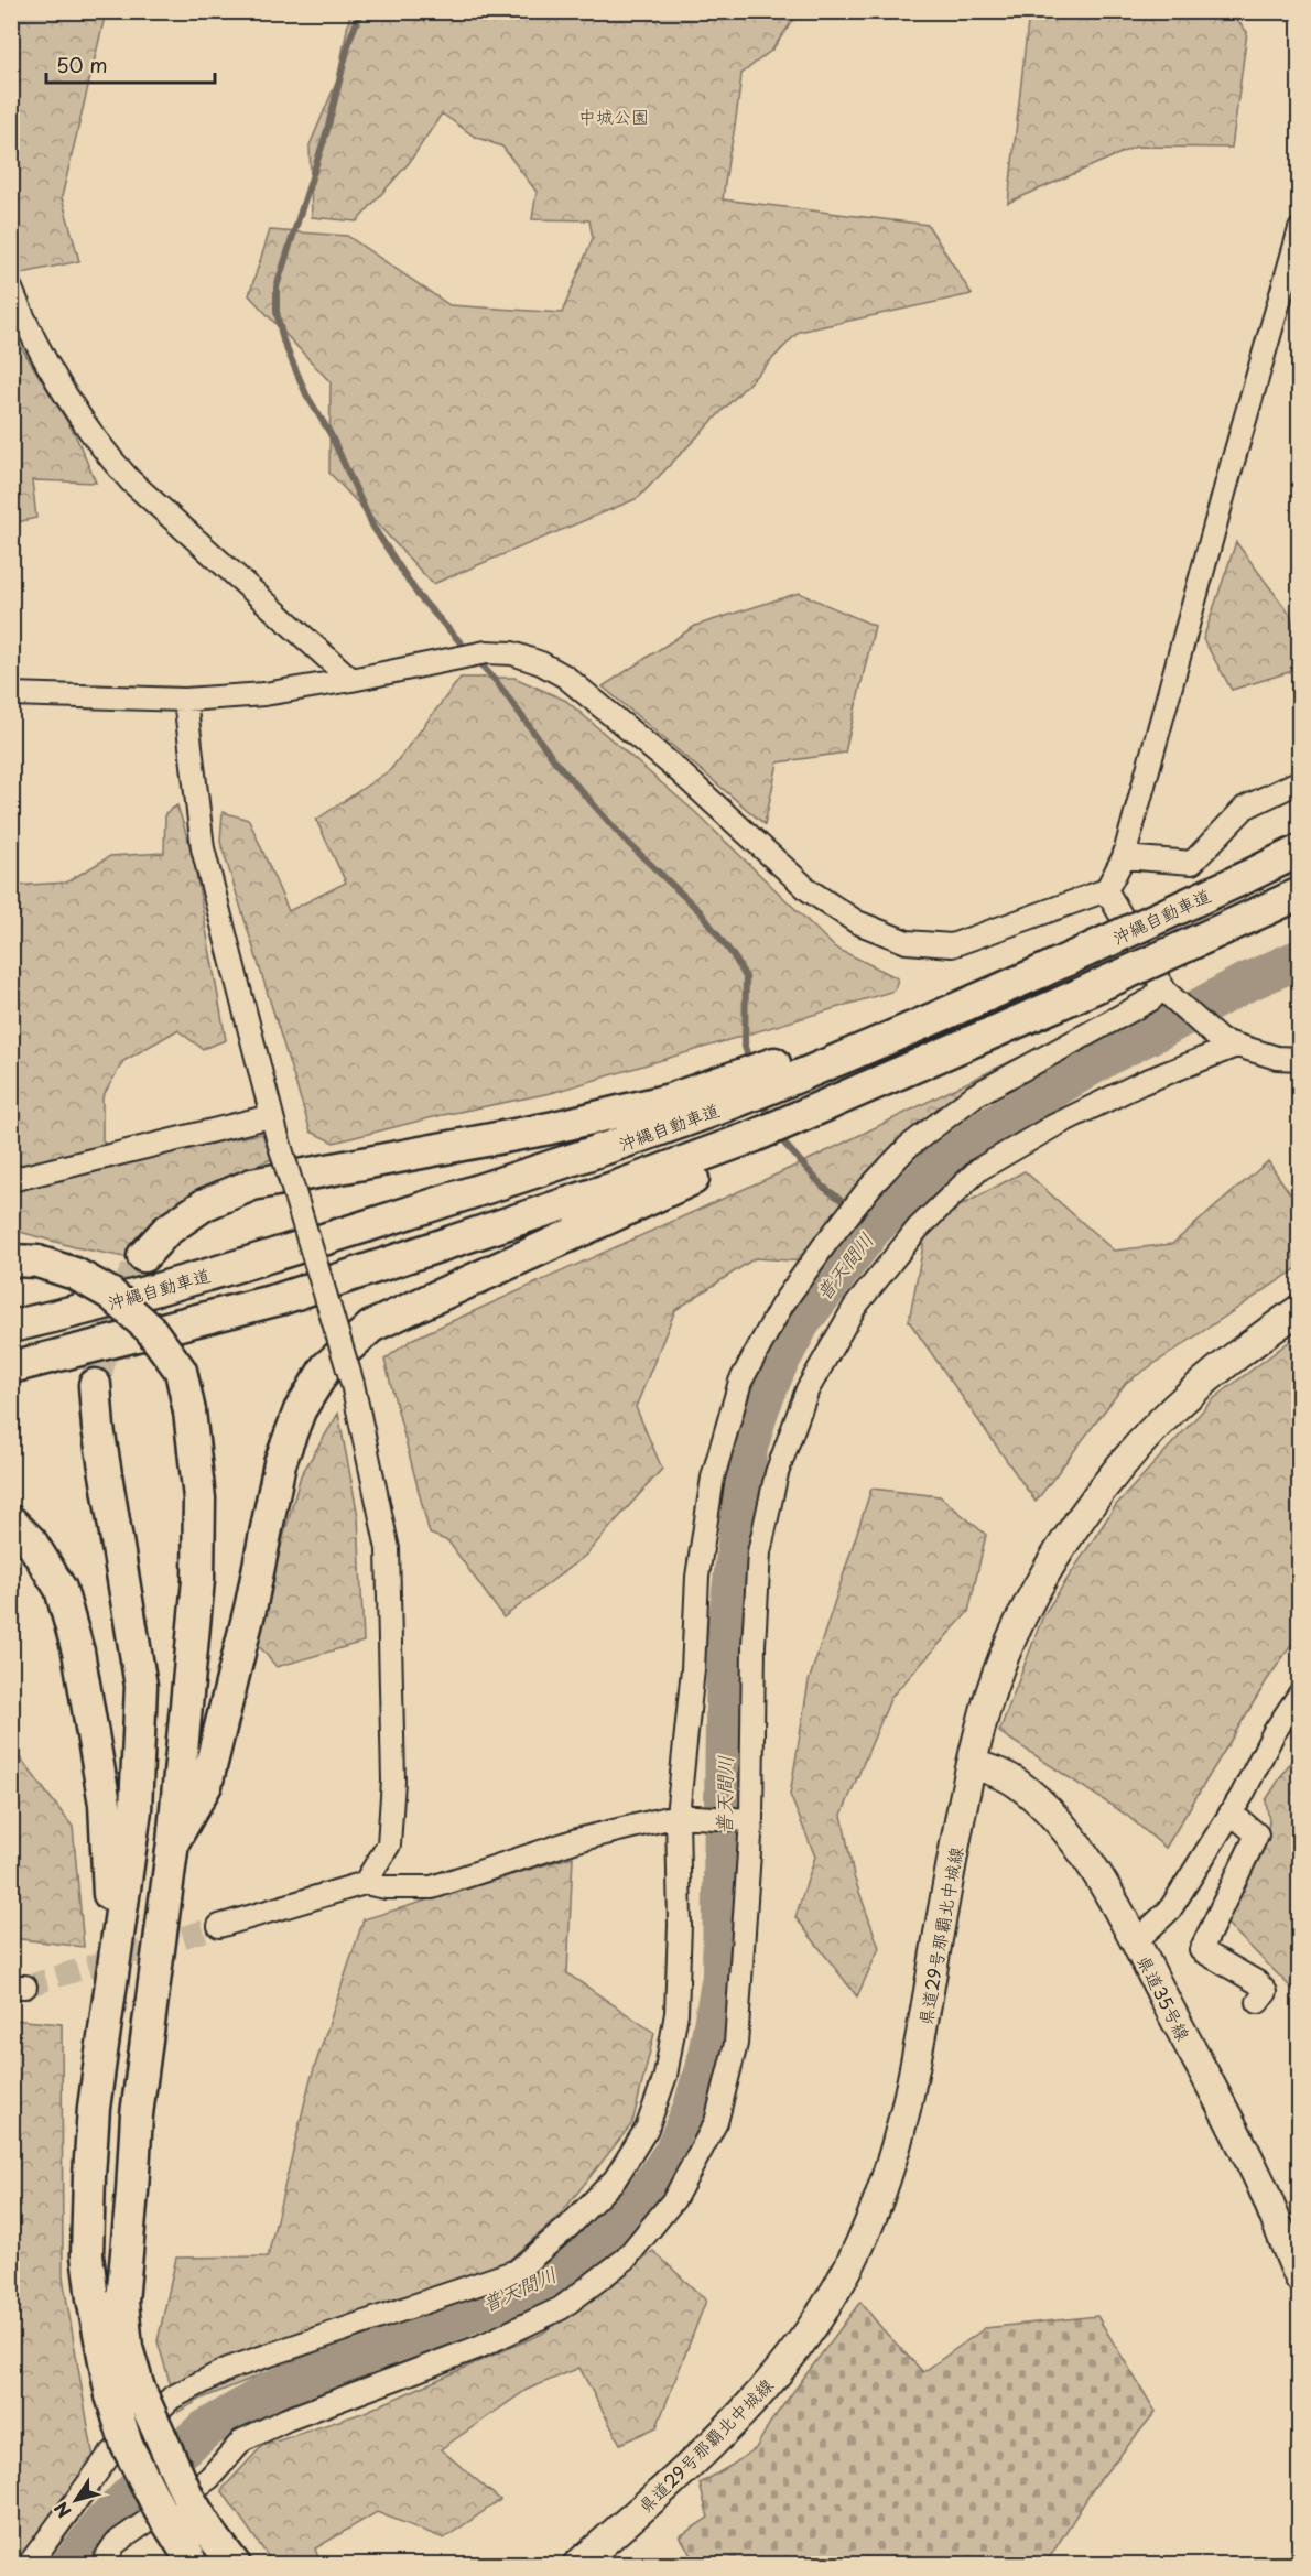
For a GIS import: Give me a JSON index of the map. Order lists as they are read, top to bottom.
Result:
{
  "streets": {
    "highway": ["沖縄自動車道"],
    "main road": ["県道29号那覇北中城線", "県道35号線"]
  },
  "crossings": [
    ["県道29号那覇北中城線", "県道35号線"]
  ],
  "water": ["普天間川"],
  "parks": ["中城公園"],
  "scale_bar": "50 m",
  "north": "bottom left"
}
